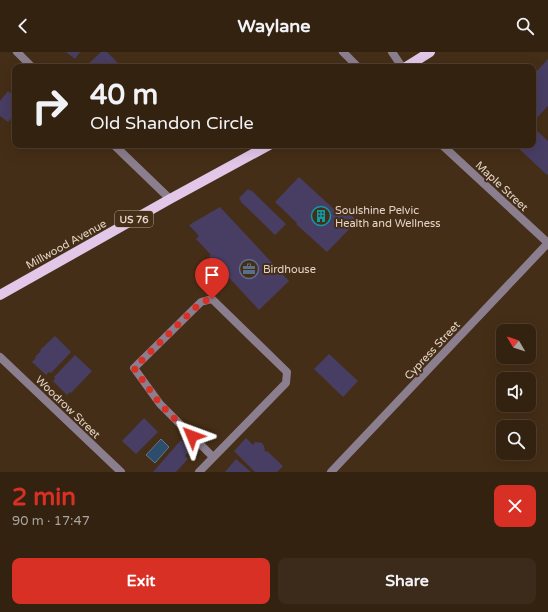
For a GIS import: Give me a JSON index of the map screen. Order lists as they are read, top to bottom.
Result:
{
  "streets": {
    "main road": ["US 76", "Millwood Avenue"],
    "street": ["Maple Street", "Cypress Street", "Woodrow Street"]
  },
  "crossings": [
    ["Maple Street", "Cypress Street"]
  ],
  "places": {
    "building": ["Soulshine Pelvic Health and Wellness"],
    "office": ["Birdhouse"]
  },
  "north": "top left",
  "page": {
    "header": "Waylane",
    "turn": ["40 m", "Old Shandon Circle"],
    "heading": ["2 min", "90 m · 17:47"],
    "buttons": ["Exit", "Share"]
  }
}
